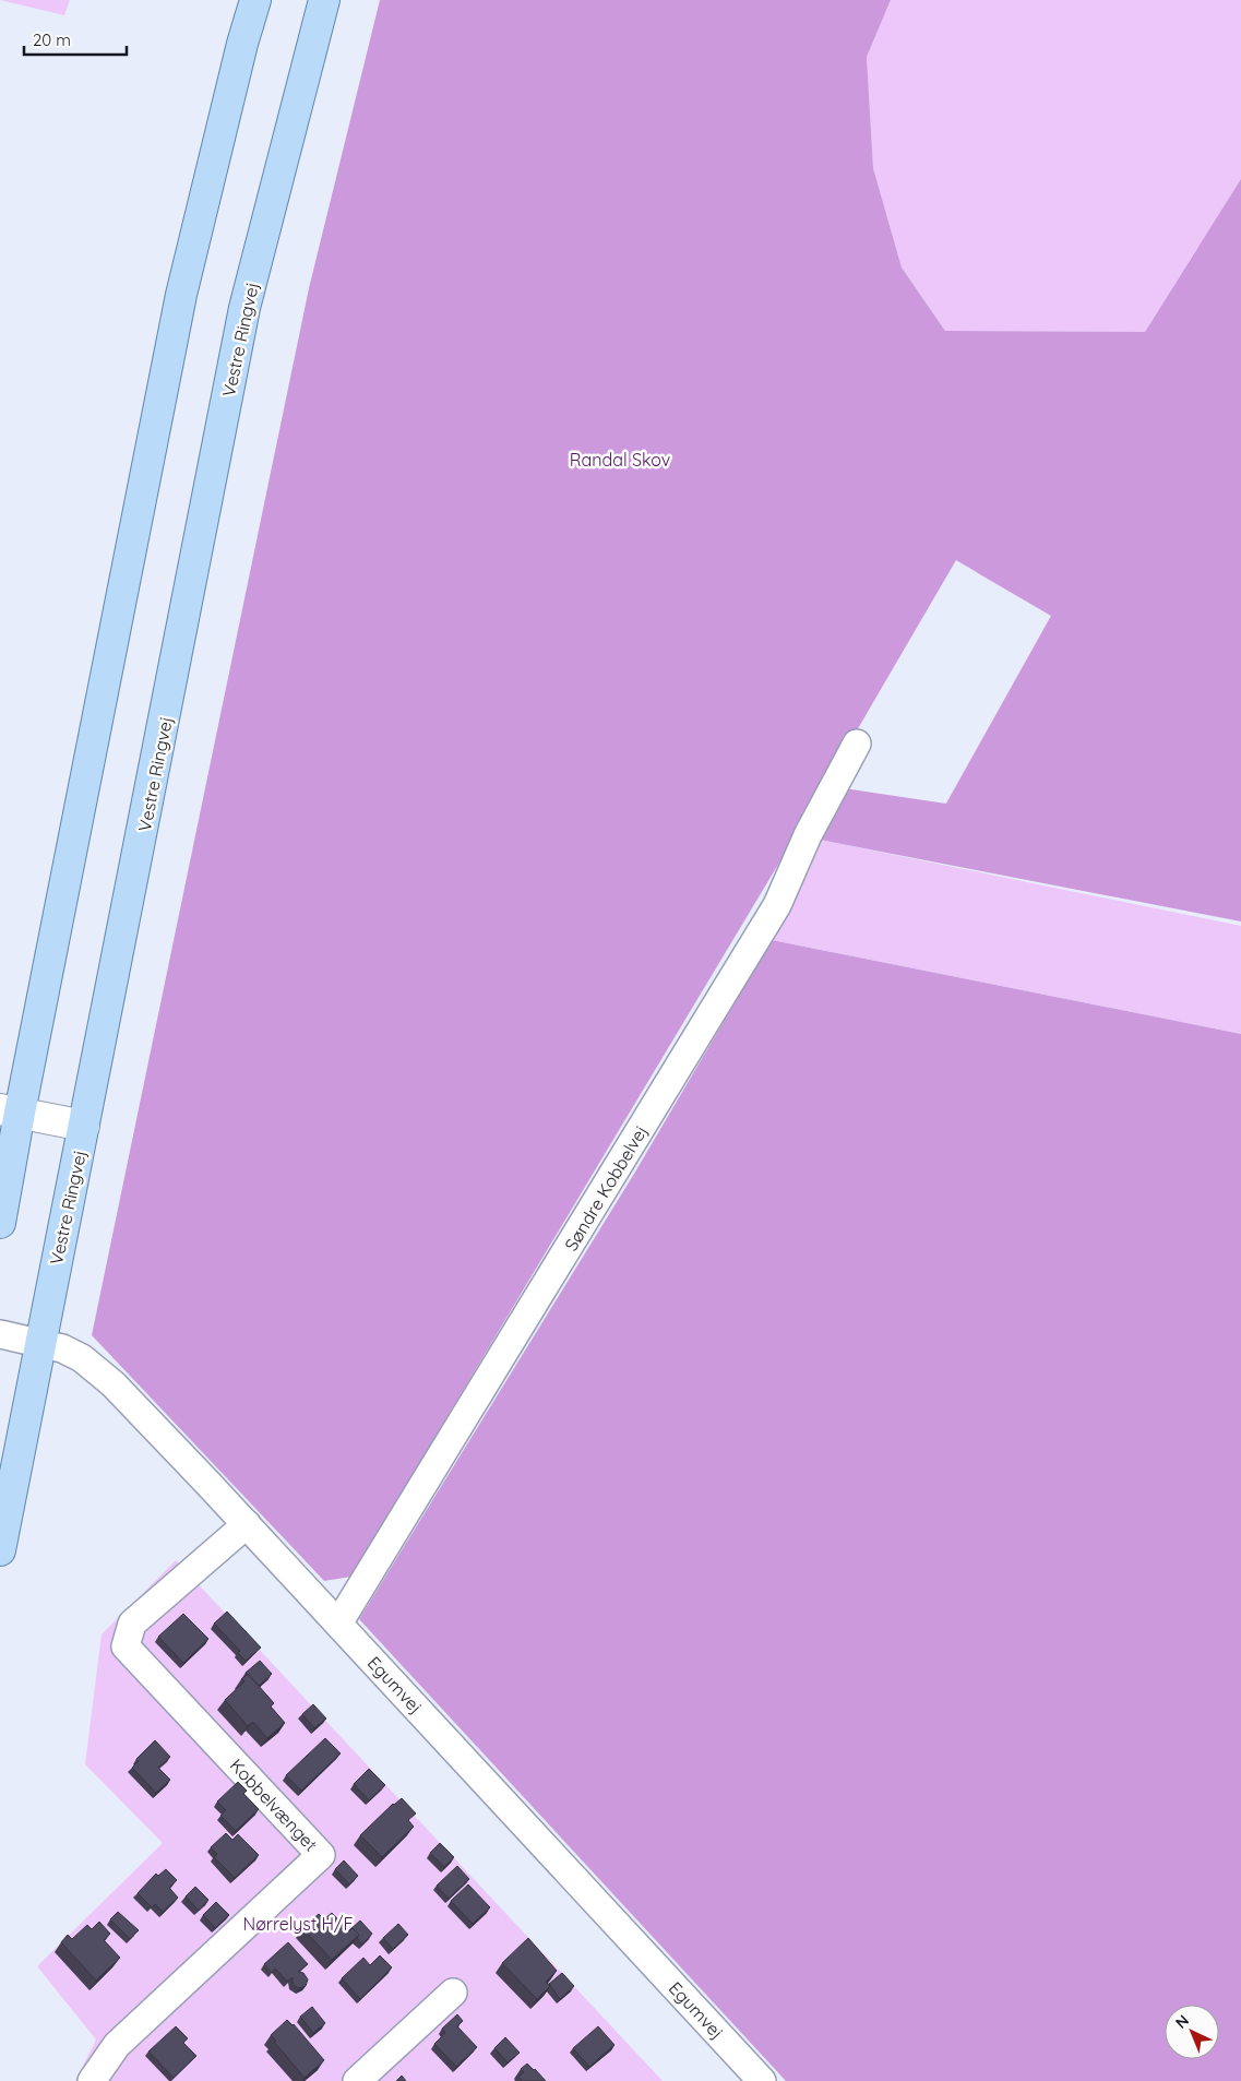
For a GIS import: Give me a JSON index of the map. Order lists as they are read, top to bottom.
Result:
{
  "streets": {
    "main road": ["Vestre Ringvej"],
    "street": ["Søndre Kobbelvej", "Egumvej", "Kobbelvænget"]
  },
  "crossings": [
    ["Vestre Ringvej", "Egumvej"],
    ["Søndre Kobbelvej", "Egumvej"],
    ["Egumvej", "Kobbelvænget"]
  ],
  "parks": ["Randal Skov", "Nørrelyst H/F"],
  "scale_bar": "20 m",
  "north": "top left"
}
